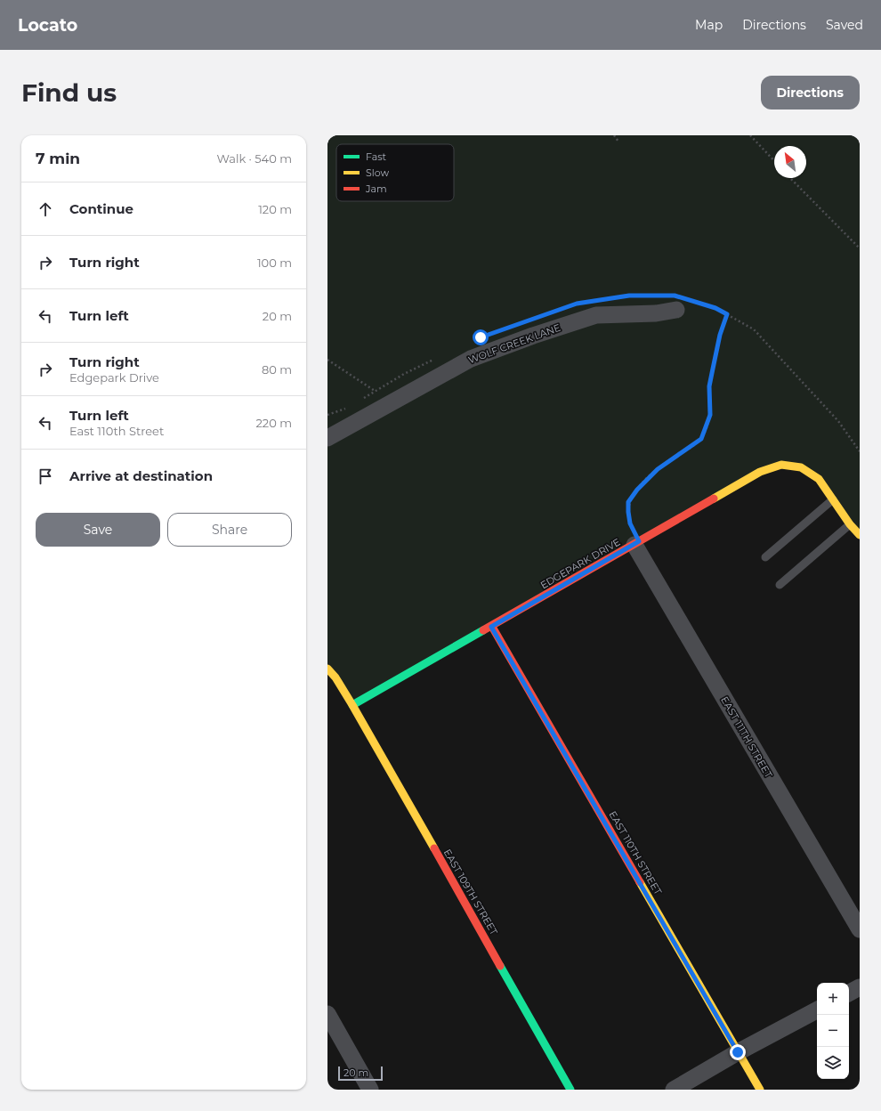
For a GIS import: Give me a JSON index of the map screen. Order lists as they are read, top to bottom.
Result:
{
  "streets": {
    "street": [
      "WOLF CREEK LANE",
      "EDGEPARK DRIVE",
      "EAST 111TH STREET",
      "EAST 110TH STREET",
      "EAST 109TH STREET"
    ]
  },
  "crossings": [
    ["EDGEPARK DRIVE", "EAST 111TH STREET"],
    ["EDGEPARK DRIVE", "EAST 110TH STREET"],
    ["EDGEPARK DRIVE", "EAST 109TH STREET"]
  ],
  "legend": ["Fast", "Slow", "Jam"],
  "scale_bar": "20 m",
  "north": "top left",
  "page": {
    "header": "Locato",
    "nav": ["Map", "Directions", "Saved"],
    "buttons": [
      "Directions",
      ["Save", "Share"]
    ],
    "title": "Find us",
    "heading": ["7 min", "Walk · 540 m"],
    "list": [
      ["Continue", "120 m"],
      ["Turn right", "100 m"],
      ["Turn left", "20 m"],
      ["Turn right", "Edgepark Drive", "80 m"],
      ["Turn left", "East 110th Street", "220 m"],
      "Arrive at destination"
    ],
    "map_buttons": ["+", "−"],
    "scale": "20 m"
  }
}
